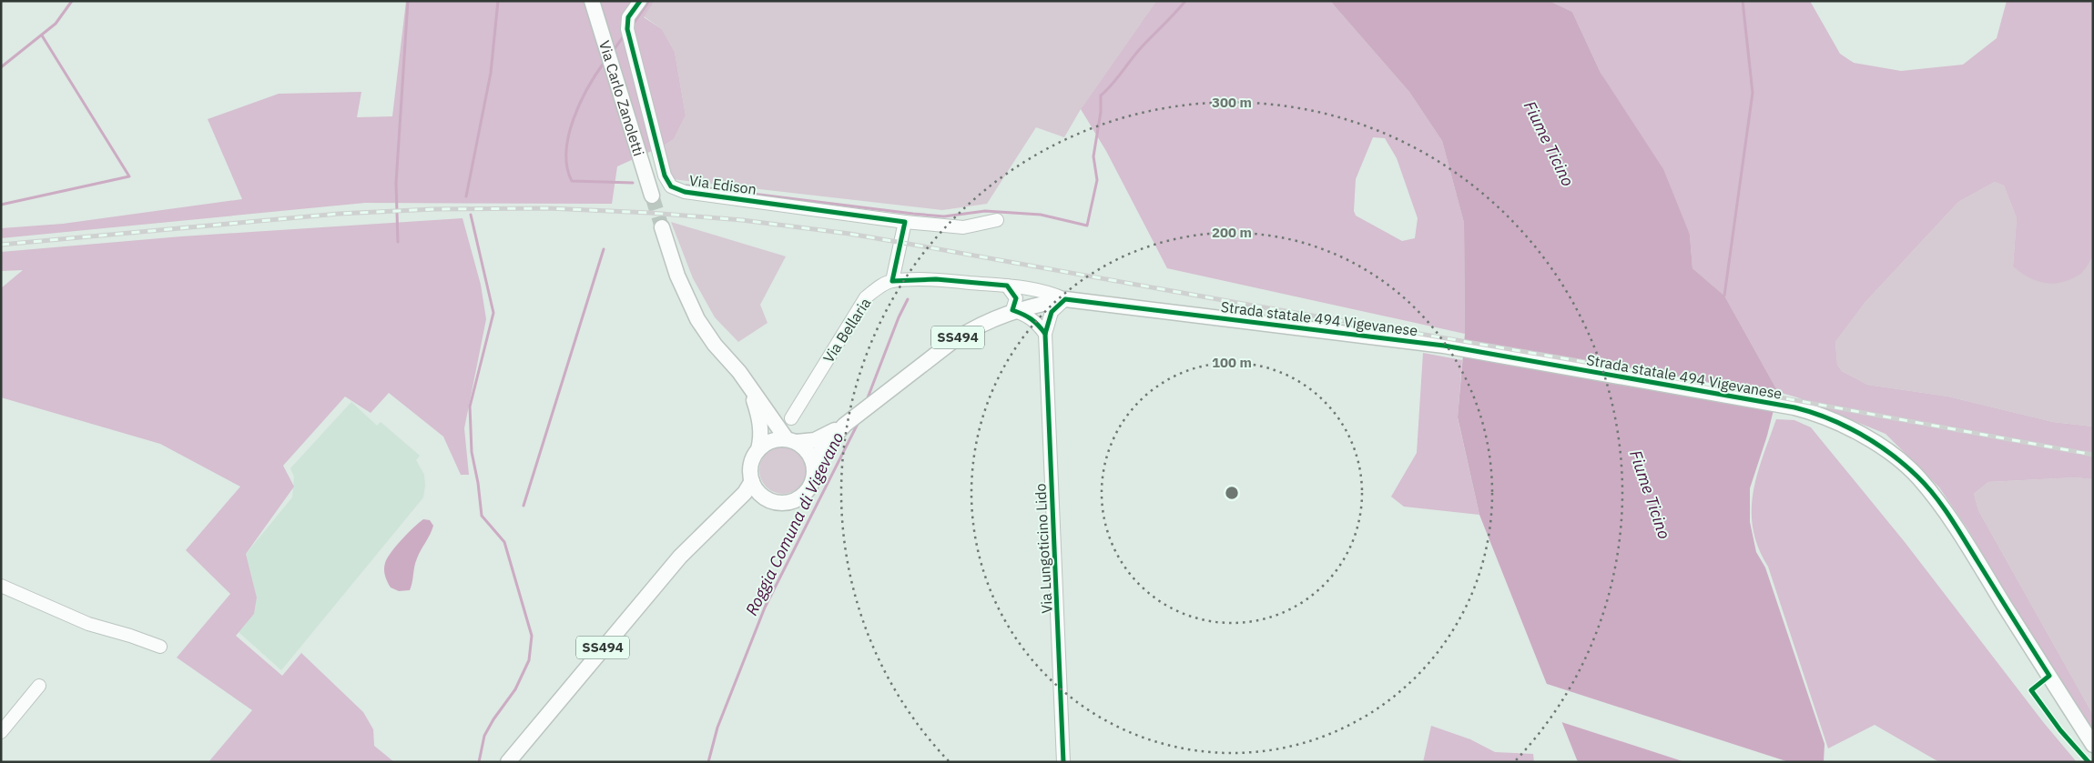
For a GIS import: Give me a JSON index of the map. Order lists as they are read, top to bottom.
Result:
{
  "streets": {
    "main road": ["Via Carlo Zanoletti", "Strada statale 494 Vigevanese", "SS494"],
    "street": ["Via Edison", "Via Bellaria", "Via Lungoticino Lido"]
  },
  "crossings": [
    ["Strada statale 494 Vigevanese", "Via Bellaria"],
    ["Strada statale 494 Vigevanese", "SS494"],
    ["Via Bellaria", "SS494"]
  ],
  "water": ["Fiume Ticino", "Roggia Comuna di Vigevano"],
  "rings": ["300 m", "200 m", "100 m"]
}
